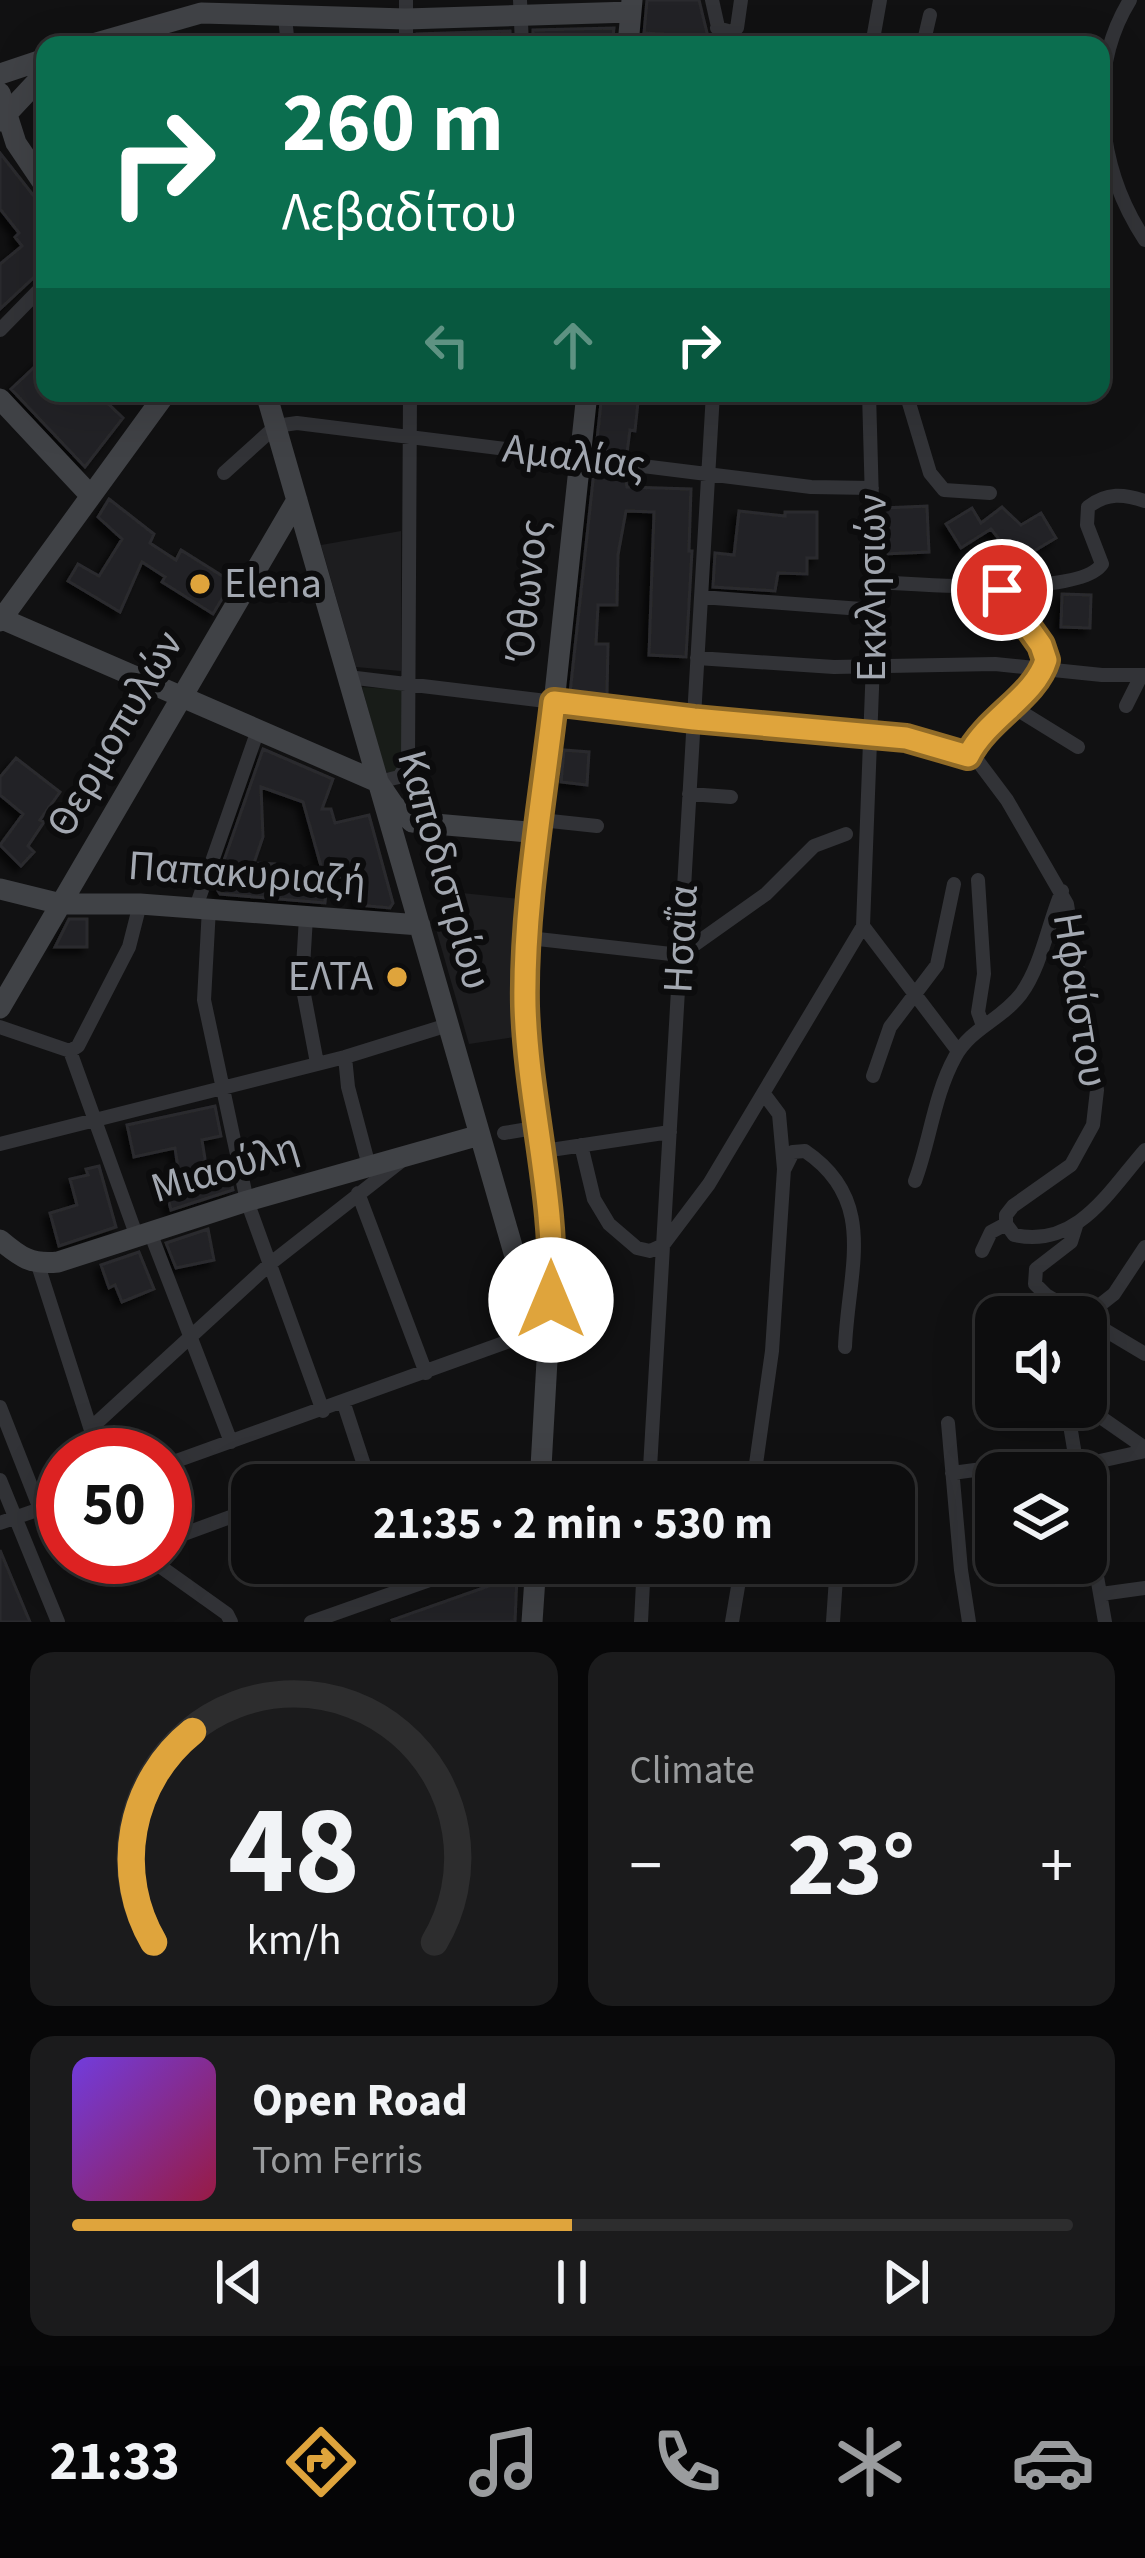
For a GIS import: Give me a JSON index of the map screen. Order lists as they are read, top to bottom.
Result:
{
  "streets": {
    "main road": [
      "Όθωνος",
      "Θερμοπυλών",
      "Καποδιστρίου",
      "Παπακυριαζή",
      "Μιαούλη"
    ],
    "street": [
      "Αμαλίας",
      "Εκκλησιών",
      "Ησαΐα",
      "Ηφαίστου"
    ]
  },
  "crossings": [
    ["Αμαλίας", "Εκκλησιών"],
    ["Αμαλίας", "Όθωνος"],
    ["Αμαλίας", "Καποδιστρίου"],
    ["Αμαλίας", "Ησαΐα"],
    ["Όθωνος", "Καποδιστρίου"],
    ["Θερμοπυλών", "Καποδιστρίου"],
    ["Θερμοπυλών", "Παπακυριαζή"],
    ["Καποδιστρίου", "Παπακυριαζή"],
    ["Καποδιστρίου", "Μιαούλη"]
  ],
  "places": ["Elena", "ΕΛΤΑ"],
  "page": {
    "turn": ["260 m", "Λεβαδίτου"],
    "limit": "50",
    "trip": "21:35 · 2 min · 530 m",
    "tile": "Climate",
    "heat": ["−", "23°", "+"],
    "song": ["Open Road", "Tom Ferris"],
    "tabs": "21:33",
    "gauge": ["48", "km/h"]
  }
}
